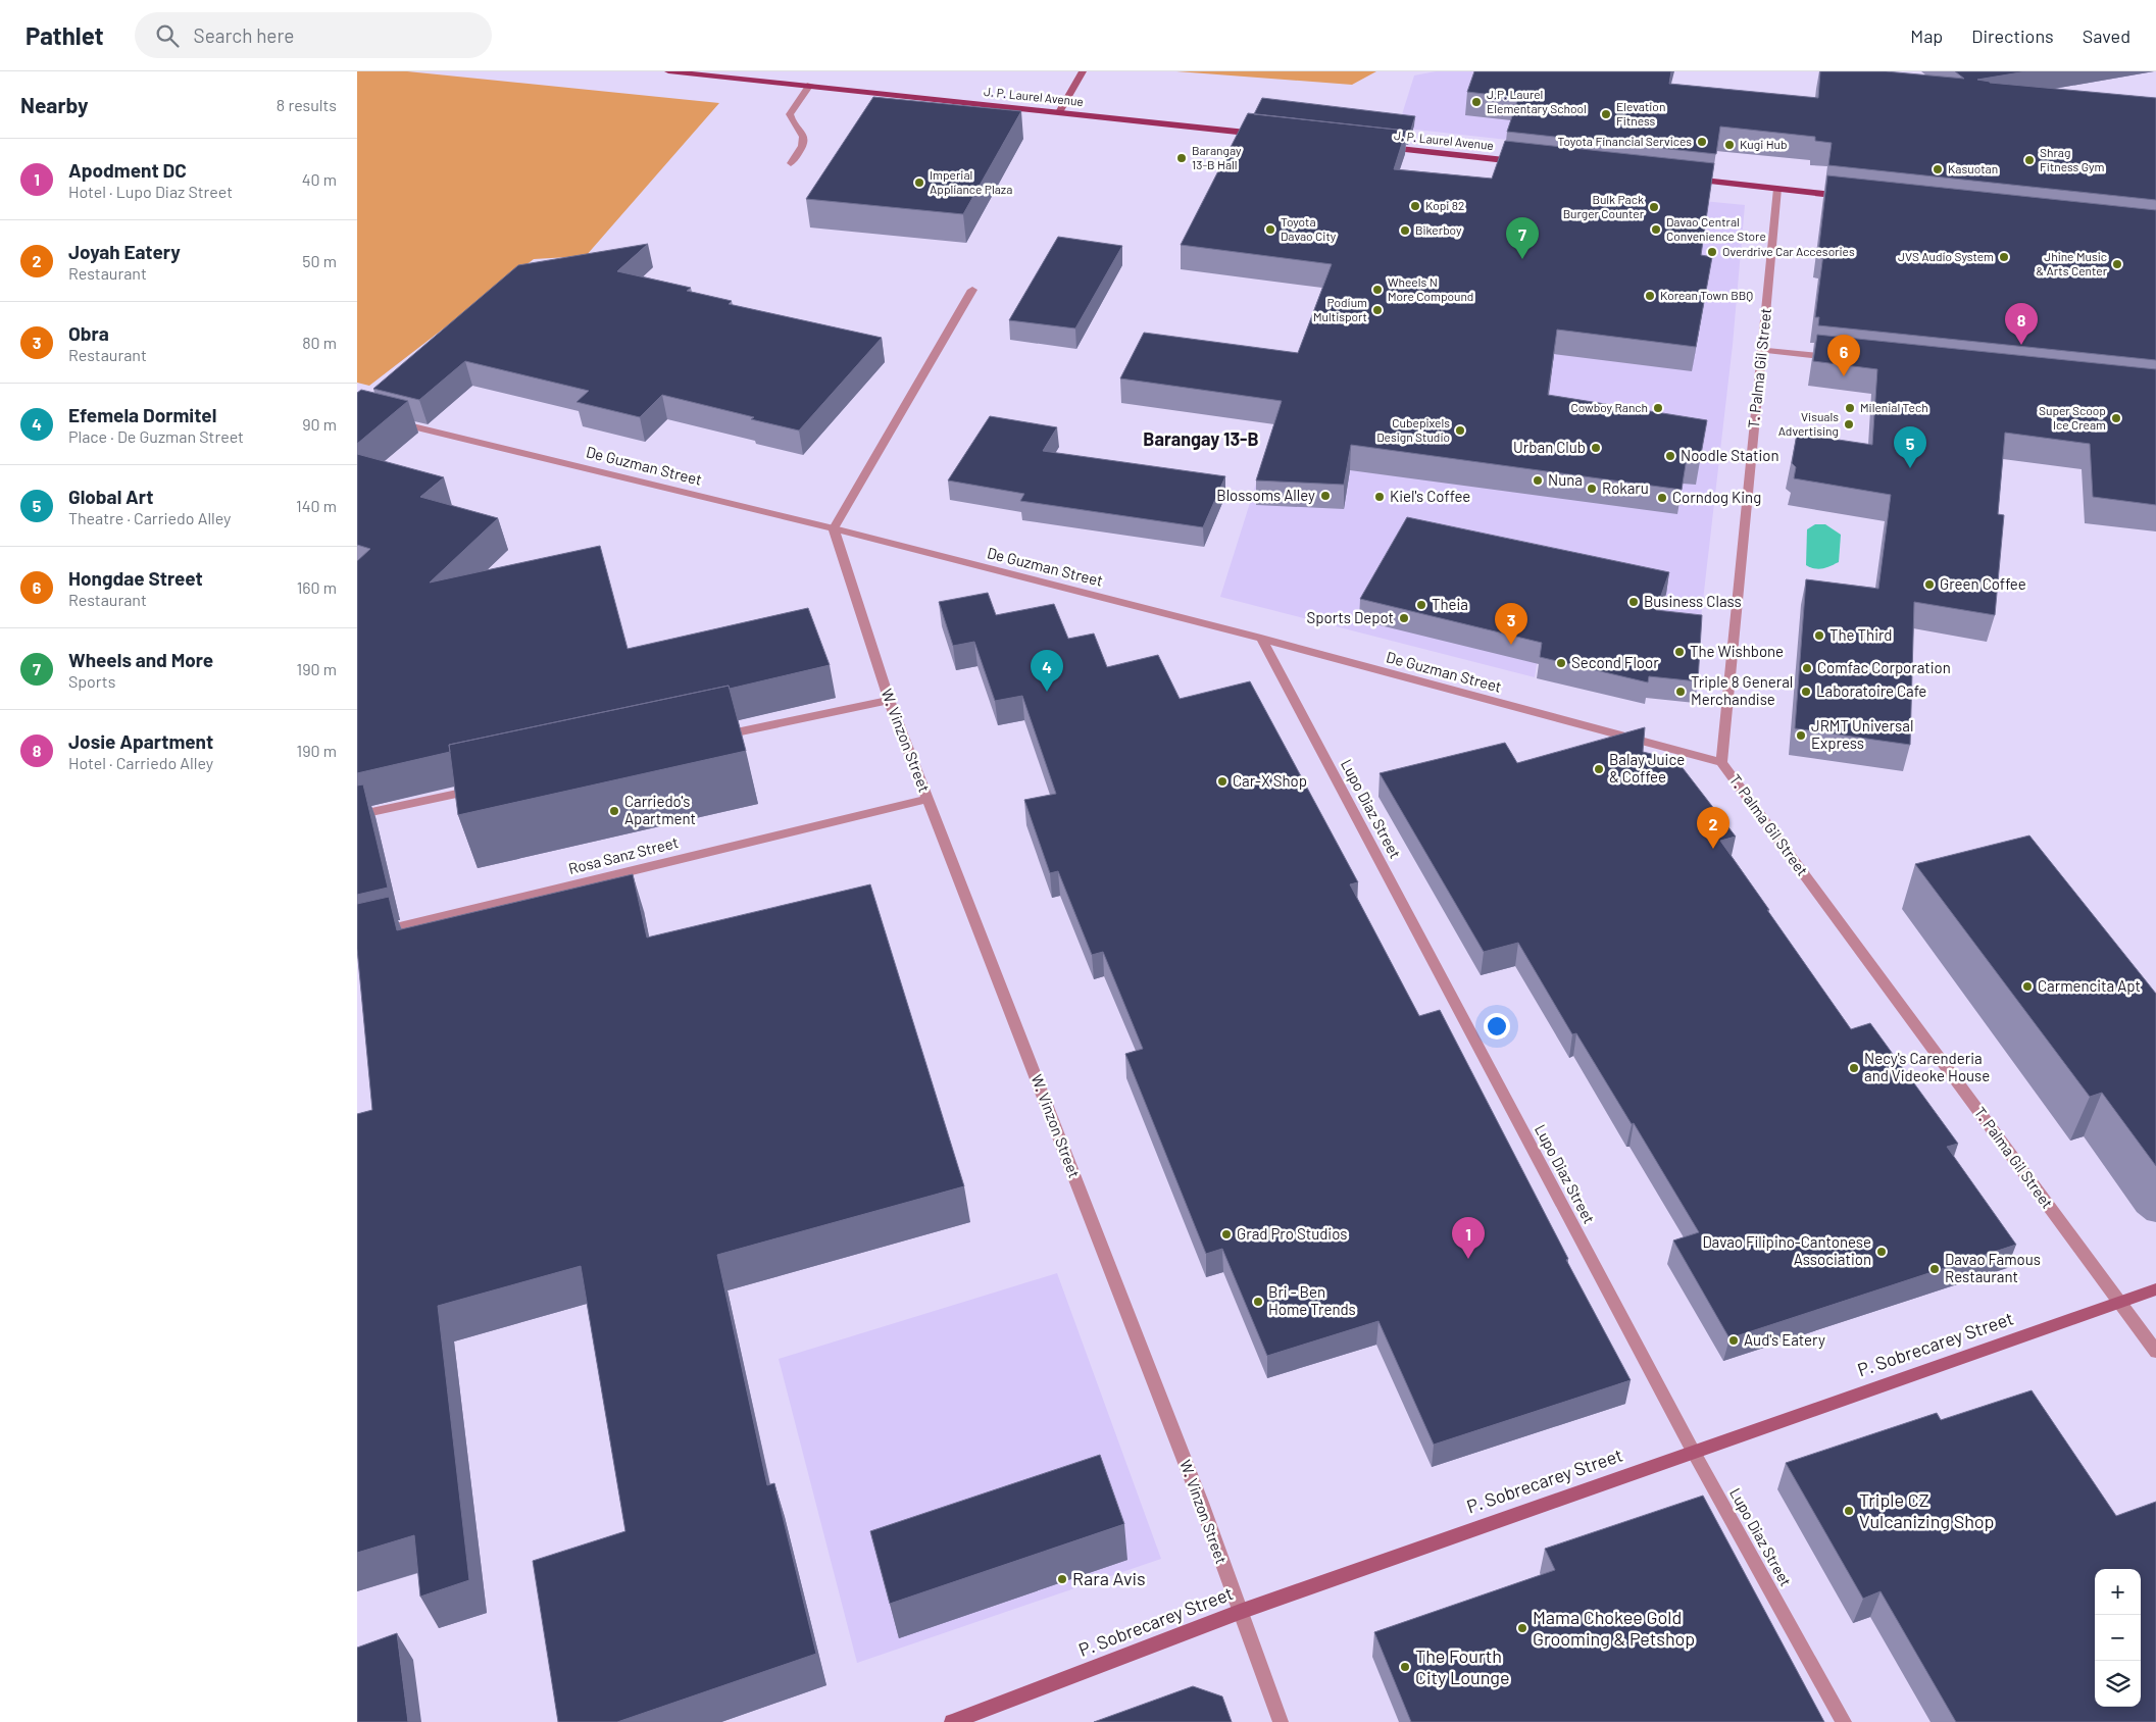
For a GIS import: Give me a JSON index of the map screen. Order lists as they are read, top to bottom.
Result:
{
  "streets": {
    "main road": ["J. P. Laurel Avenue"],
    "street": [
      "T. Palma Gil Street",
      "De Guzman Street",
      "W. Vinzon Street",
      "Lupo Diaz Street",
      "Rosa Sanz Street",
      "P. Sobrecarey Street"
    ]
  },
  "crossings": [
    ["T. Palma Gil Street", "De Guzman Street"],
    ["T. Palma Gil Street", "P. Sobrecarey Street"],
    ["De Guzman Street", "W. Vinzon Street"],
    ["De Guzman Street", "Lupo Diaz Street"],
    ["W. Vinzon Street", "Rosa Sanz Street"],
    ["W. Vinzon Street", "P. Sobrecarey Street"],
    ["Lupo Diaz Street", "P. Sobrecarey Street"]
  ],
  "districts": ["Barangay 13-B"],
  "places": [
    "J.P. Laurel Elementary School",
    "Elevation Fitness",
    "Toyota Financial Services",
    "Kugi Hub",
    "Barangay 13-B Hall",
    "Shrag Fitness Gym",
    "Kasuotan",
    "Imperial Appliance Plaza",
    "Kopi 82",
    "Bulk Pack Burger Counter",
    "Toyota Davao City",
    "Davao Central Convenience Store",
    "Bikerboy",
    "Overdrive Car Accesories",
    "JVS Audio System",
    "Jhine Music & Arts Center",
    "Wheels N More Compound",
    "Korean Town BBQ",
    "Podium Multisport",
    "Cowboy Ranch",
    "Milenial Tech",
    "Super Scoop Ice Cream",
    "Visuals Advertising",
    "Cubepixels Design Studio",
    "Urban Club",
    "Noodle Station",
    "Nuna",
    "Rokaru",
    "Blossoms Alley",
    "Kiel's Coffee",
    "Corndog King",
    "Green Coffee",
    "Business Class",
    "Theia",
    "Sports Depot",
    "The Third",
    "The Wishbone",
    "Second Floor",
    "Comfac Corporation",
    "Triple 8 General Merchandise",
    "Laboratoire Cafe",
    "JRMT Universal Express",
    "Balay Juice & Coffee",
    "Car-X Shop",
    "Carriedo's Apartment",
    "Carmencita Apt",
    "Necy's Carenderia and Videoke House",
    "Grad Pro Studios",
    "Davao Filipino-Cantonese Association",
    "Davao Famous Restaurant",
    "Bri - Ben Home Trends",
    "Aud's Eatery",
    "Triple CZ Vulcanizing Shop",
    "Rara Avis",
    "Mama Chokee Gold Grooming & Petshop",
    "The Fourth City Lounge"
  ],
  "page": {
    "header": "Pathlet",
    "search": "Search here",
    "nav": ["Map", "Directions", "Saved"],
    "heading": ["Nearby", "8 results"],
    "list": [
      {
        "mark": "1",
        "name": "Apodment DC",
        "note": "Hotel · Lupo Diaz Street",
        "value": "40 m"
      },
      {
        "mark": "2",
        "name": "Joyah Eatery",
        "note": "Restaurant",
        "value": "50 m"
      },
      {
        "mark": "3",
        "name": "Obra",
        "note": "Restaurant",
        "value": "80 m"
      },
      {
        "mark": "4",
        "name": "Efemela Dormitel",
        "note": "Place · De Guzman Street",
        "value": "90 m"
      },
      {
        "mark": "5",
        "name": "Global Art",
        "note": "Theatre · Carriedo Alley",
        "value": "140 m"
      },
      {
        "mark": "6",
        "name": "Hongdae Street",
        "note": "Restaurant",
        "value": "160 m"
      },
      {
        "mark": "7",
        "name": "Wheels and More",
        "note": "Sports",
        "value": "190 m"
      },
      {
        "mark": "8",
        "name": "Josie Apartment",
        "note": "Hotel · Carriedo Alley",
        "value": "190 m"
      }
    ],
    "pins": [
      "7",
      "8",
      "6",
      "5",
      "3",
      "4",
      "2",
      "1"
    ],
    "map_buttons": ["+", "−"]
  }
}
